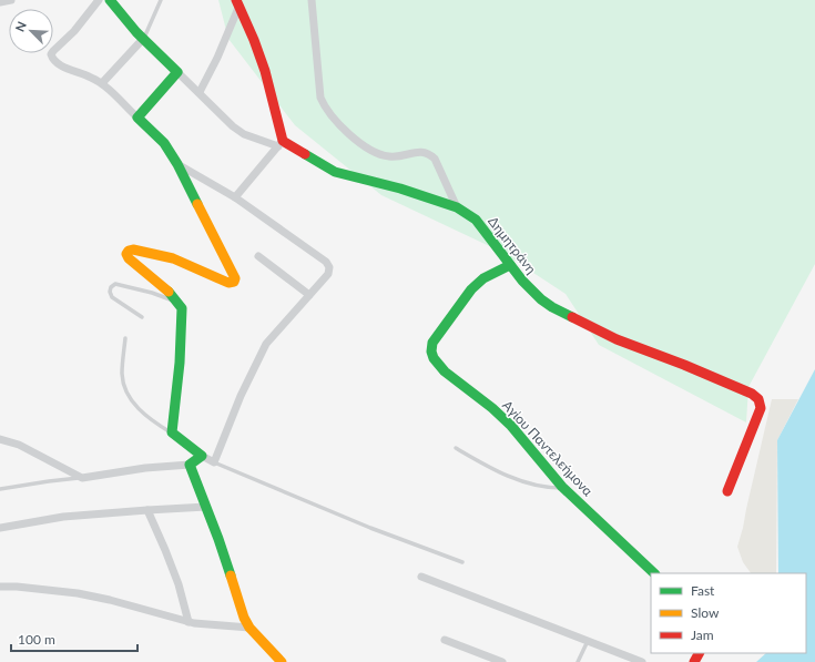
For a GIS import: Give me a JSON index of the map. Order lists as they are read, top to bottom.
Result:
{
  "streets": {
    "street": ["Δημητράνη", "Αγίου Παντελεήμονα"]
  },
  "crossings": [
    ["Δημητράνη", "Αγίου Παντελεήμονα"]
  ],
  "legend": ["Fast", "Slow", "Jam"],
  "scale_bar": "100 m",
  "north": "top left"
}
